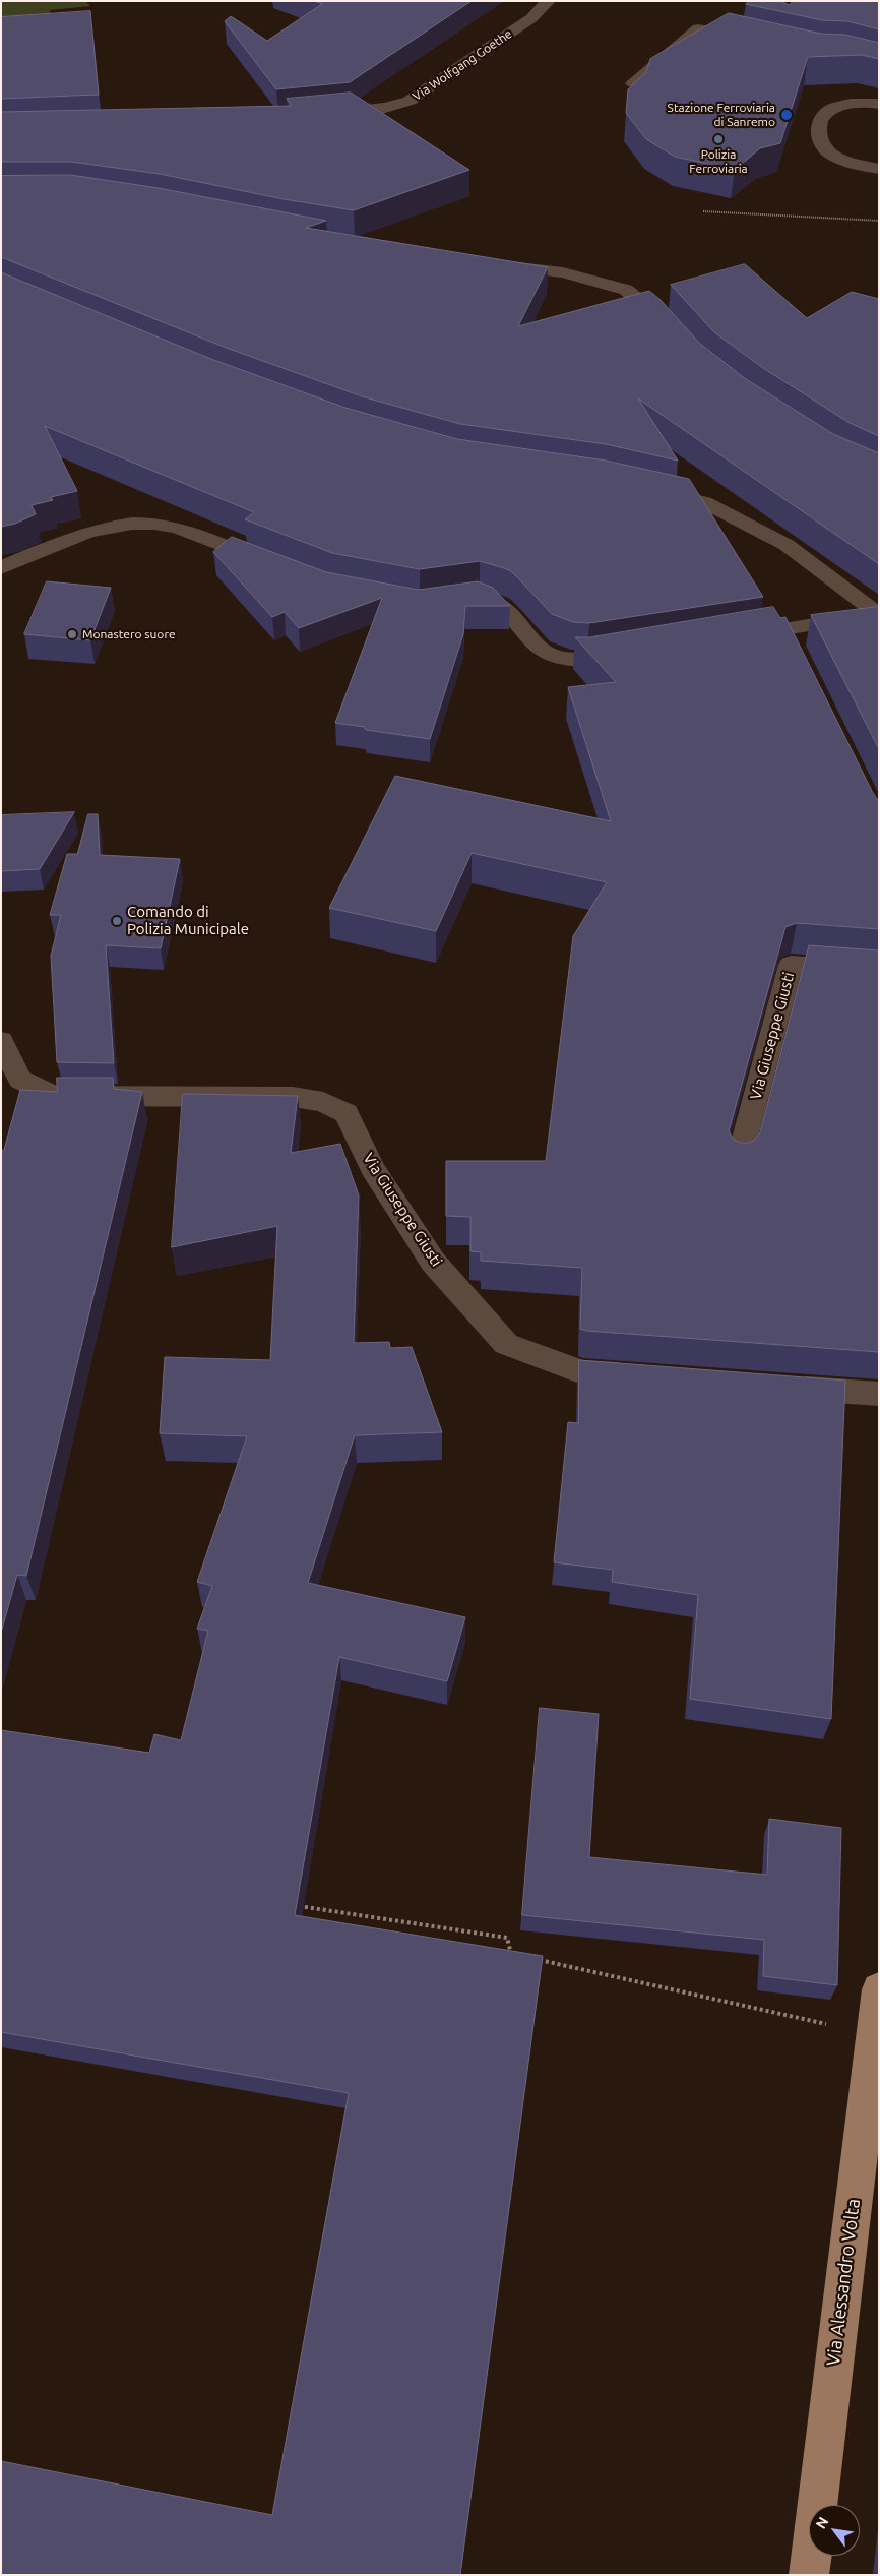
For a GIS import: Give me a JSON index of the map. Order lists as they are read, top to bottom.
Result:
{
  "streets": {
    "main road": ["Via Alessandro Volta"],
    "street": ["Via Wolfgang Goethe", "Via Giuseppe Giusti"]
  },
  "places": [
    "Stazione Ferroviaria di Sanremo",
    "Polizia Ferroviaria",
    "Monastero suore",
    "Comando di Polizia Municipale"
  ],
  "north": "top left"
}
